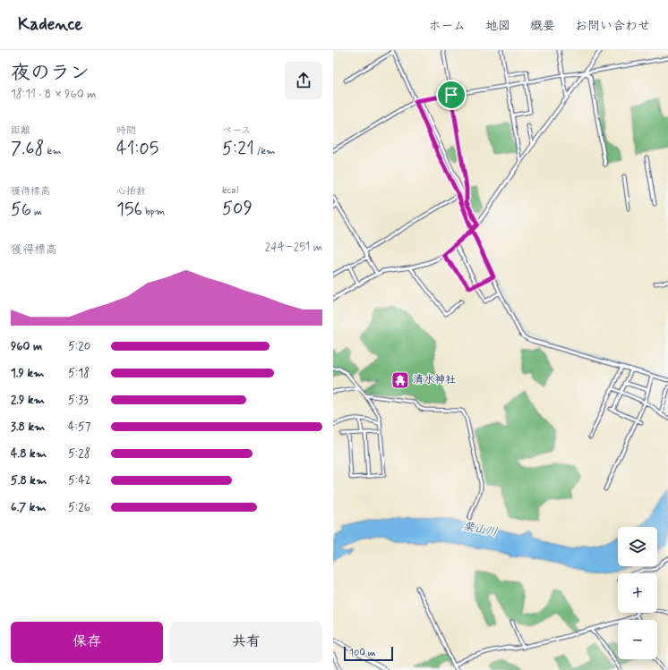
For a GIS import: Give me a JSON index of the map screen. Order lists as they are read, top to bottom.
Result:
{
  "water": ["栗山川"],
  "places": {
    "temple": ["清水神社"]
  },
  "scale_bar": "100 m",
  "page": {
    "header": "Kadence",
    "nav": [
      "ホーム",
      "地図",
      "概要",
      "お問い合わせ"
    ],
    "heading": ["夜のラン", "18:11 · 8 × 960 m"],
    "stats": [
      ["距離", "7.68 km"],
      ["時間", "41:05"],
      ["ペース", "5:21 /km"],
      ["獲得標高", "56 m"],
      ["心拍数", "156 bpm"],
      ["kcal", "509"]
    ],
    "chart": ["獲得標高", "244–251 m"],
    "list": [
      {
        "name": "960 m",
        "note": "5:20"
      },
      {
        "name": "1.9 km",
        "note": "5:18"
      },
      {
        "name": "2.9 km",
        "note": "5:33"
      },
      {
        "name": "3.8 km",
        "note": "4:57"
      },
      {
        "name": "4.8 km",
        "note": "5:28"
      },
      {
        "name": "5.8 km",
        "note": "5:42"
      },
      {
        "name": "6.7 km",
        "note": "5:26"
      }
    ],
    "map_buttons": ["+", "−"],
    "buttons": ["保存", "共有"],
    "scale": "100 m"
  }
}
